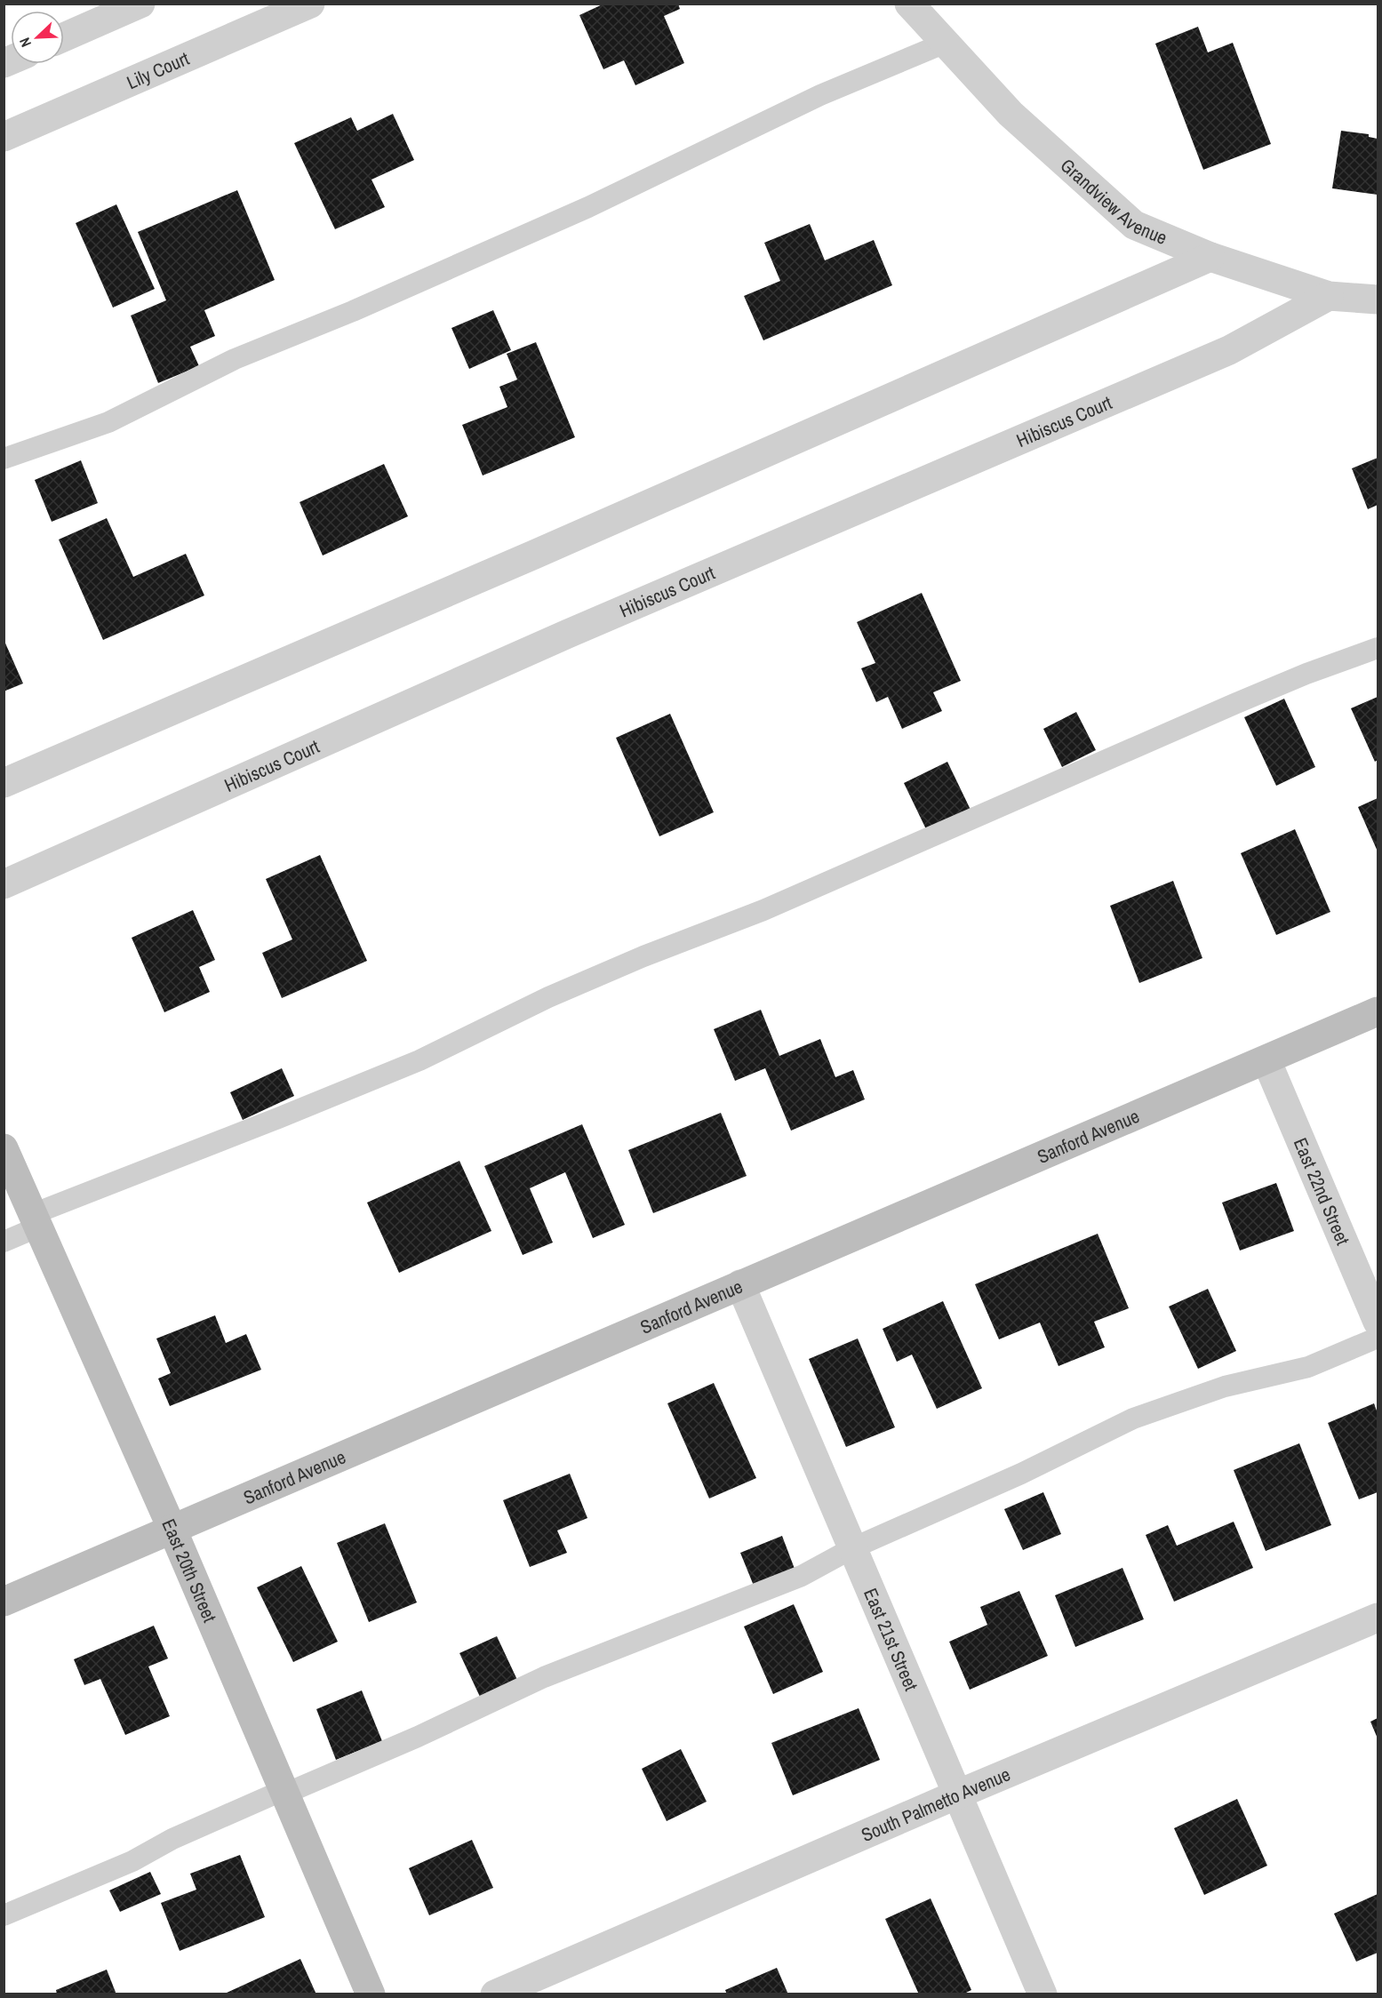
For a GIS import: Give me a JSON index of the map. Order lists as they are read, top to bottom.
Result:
{
  "streets": {
    "main road": ["Sanford Avenue", "East 20th Street"],
    "street": [
      "Lily Court",
      "Grandview Avenue",
      "Hibiscus Court",
      "East 22nd Street",
      "East 21st Street",
      "South Palmetto Avenue"
    ]
  },
  "crossings": [
    ["Grandview Avenue", "Hibiscus Court"],
    ["Sanford Avenue", "East 22nd Street"],
    ["Sanford Avenue", "East 20th Street"],
    ["Sanford Avenue", "East 21st Street"],
    ["East 21st Street", "South Palmetto Avenue"]
  ],
  "north": "bottom left"
}
